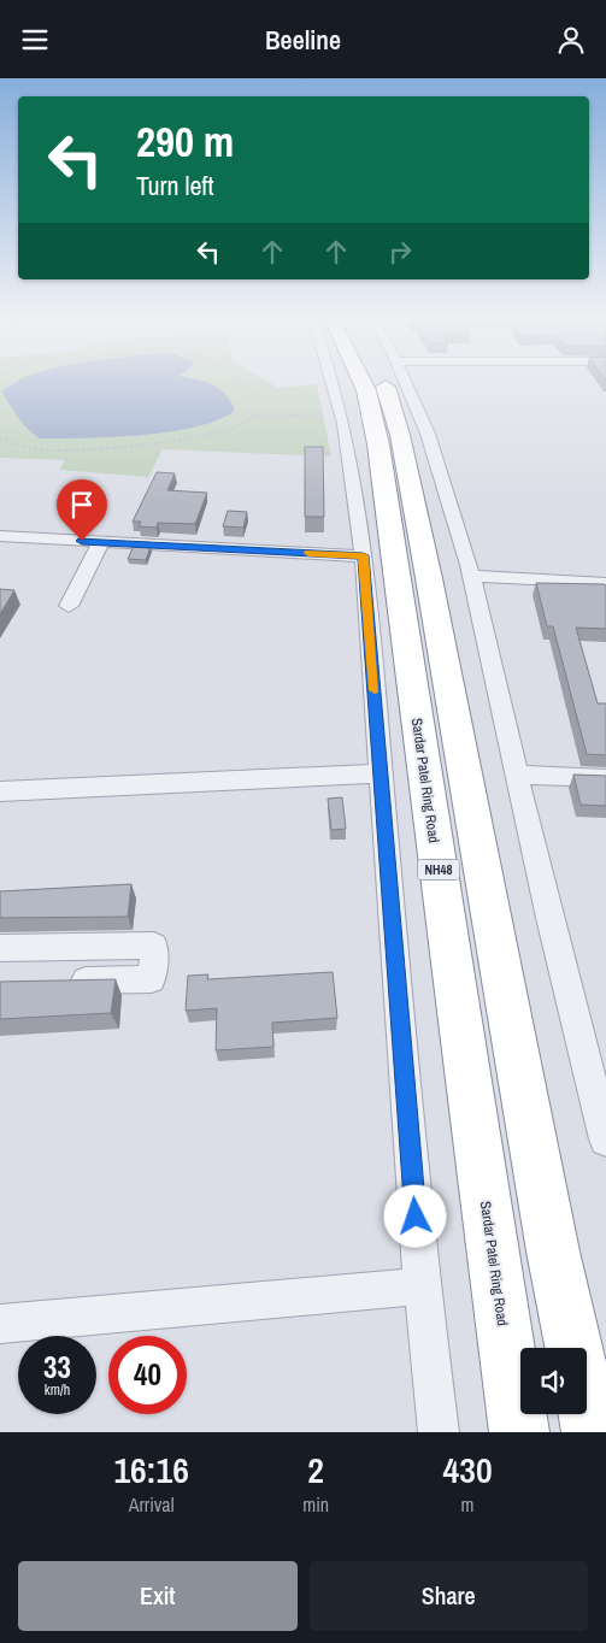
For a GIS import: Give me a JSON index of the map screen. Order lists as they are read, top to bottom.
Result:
{
  "streets": {
    "highway": ["Sardar Patel Ring Road", "NH48"]
  },
  "page": {
    "header": "Beeline",
    "turn": ["290 m", "Turn left"],
    "speed": "33 km/h",
    "limit": "40",
    "eta": [
      "16:16",
      "Arrival",
      "2",
      "min",
      "430",
      "m"
    ],
    "buttons": ["Exit", "Share"]
  }
}
